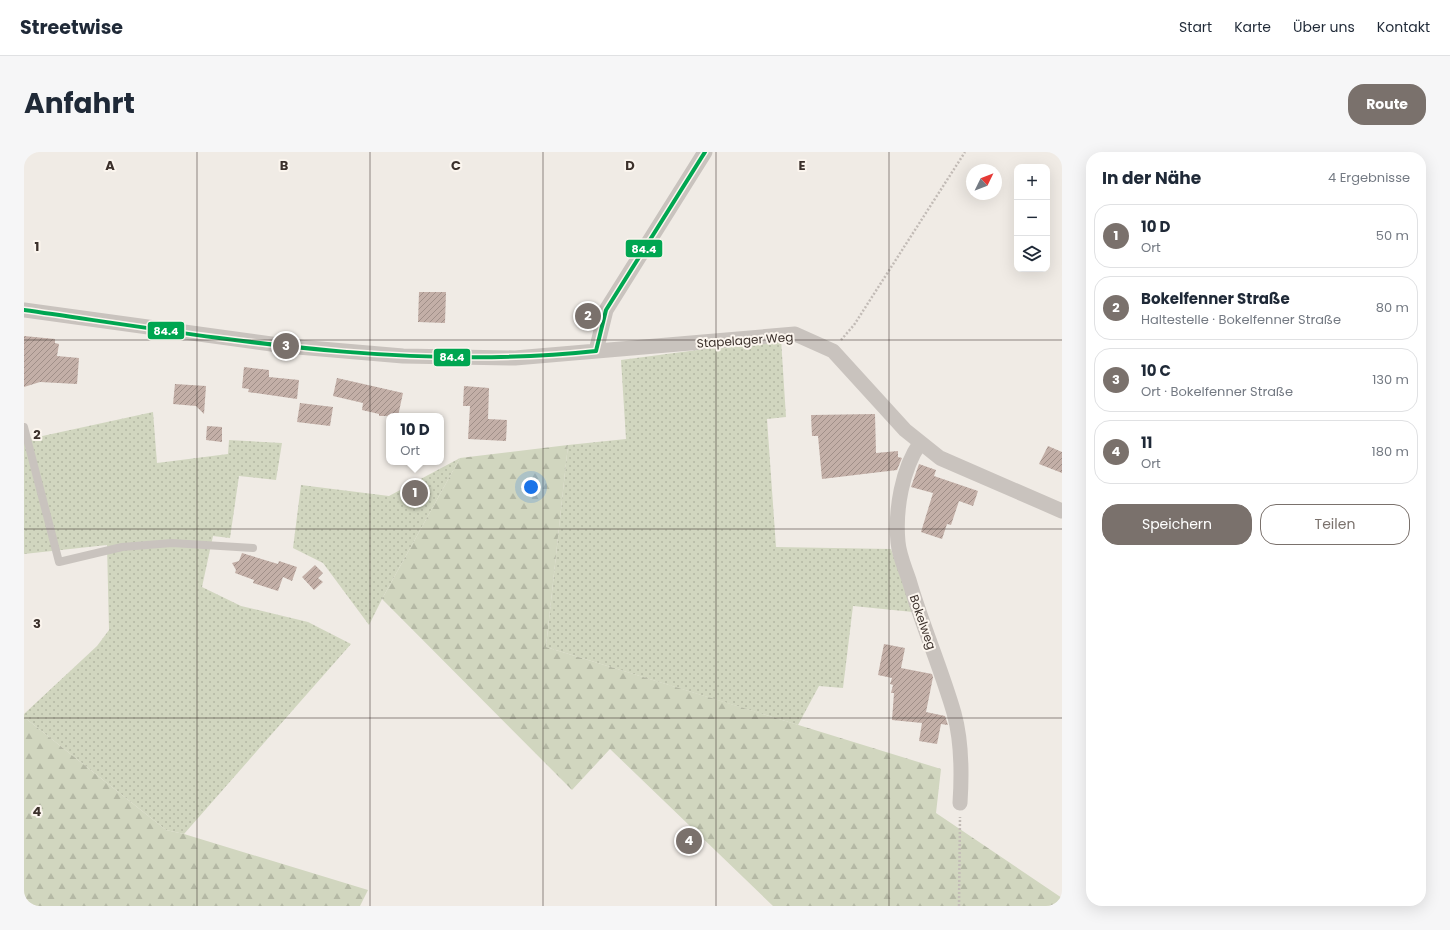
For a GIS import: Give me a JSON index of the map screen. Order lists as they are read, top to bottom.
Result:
{
  "streets": {
    "street": ["Stapelager Weg", "Bokelweg"]
  },
  "crossings": [
    ["Stapelager Weg", "Bokelweg"]
  ],
  "lines": ["transit line 84.4"],
  "north": "top right",
  "page": {
    "header": "Streetwise",
    "nav": [
      "Start",
      "Karte",
      "Über uns",
      "Kontakt"
    ],
    "title": "Anfahrt",
    "buttons": [
      "Route",
      ["Speichern", "Teilen"]
    ],
    "heading": ["In der Nähe", "4 Ergebnisse"],
    "map_buttons": ["+", "−"],
    "list": [
      {
        "mark": "1",
        "name": "10 D",
        "note": "Ort",
        "value": "50 m"
      },
      {
        "mark": "2",
        "name": "Bokelfenner Straße",
        "note": "Haltestelle · Bokelfenner Straße",
        "value": "80 m"
      },
      {
        "mark": "3",
        "name": "10 C",
        "note": "Ort · Bokelfenner Straße",
        "value": "130 m"
      },
      {
        "mark": "4",
        "name": "11",
        "note": "Ort",
        "value": "180 m"
      }
    ],
    "pins": [
      "2",
      "3",
      "1",
      "4"
    ],
    "popup": ["10 D", "Ort"]
  },
  "grid": {
    "columns": [
      "A",
      "B",
      "C",
      "D",
      "E"
    ],
    "rows": [
      "1",
      "2",
      "3",
      "4"
    ]
  }
}
